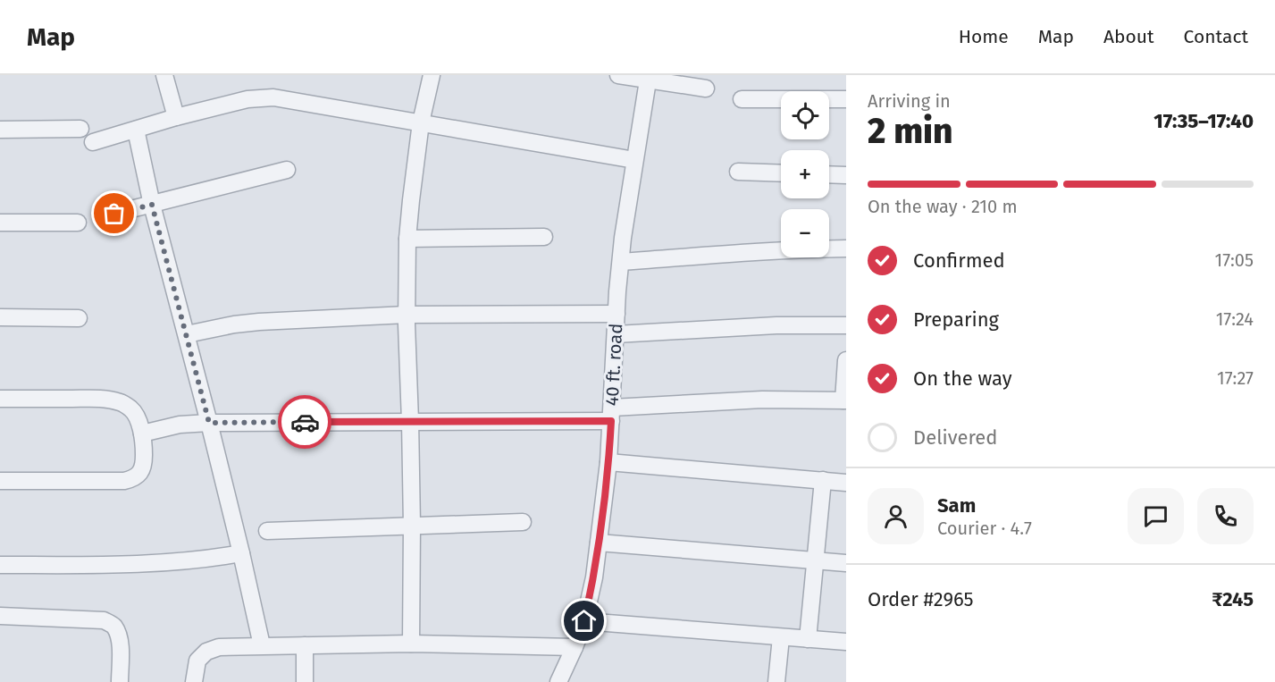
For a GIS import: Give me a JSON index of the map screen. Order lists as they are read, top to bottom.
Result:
{
  "streets": {
    "street": ["40 ft. road"]
  },
  "page": {
    "header": "Map",
    "nav": [
      "Home",
      "Map",
      "About",
      "Contact"
    ],
    "heading": ["2 min", "Arriving in", "17:35–17:40"],
    "panel": [
      "Sam",
      "Courier · 4.7",
      "Order #2965",
      "₹245"
    ],
    "map_buttons": ["+", "−"],
    "bar": "On the way · 210 m",
    "list": [
      ["Confirmed", "17:05"],
      ["Preparing", "17:24"],
      ["On the way", "17:27"],
      "Delivered"
    ]
  }
}
